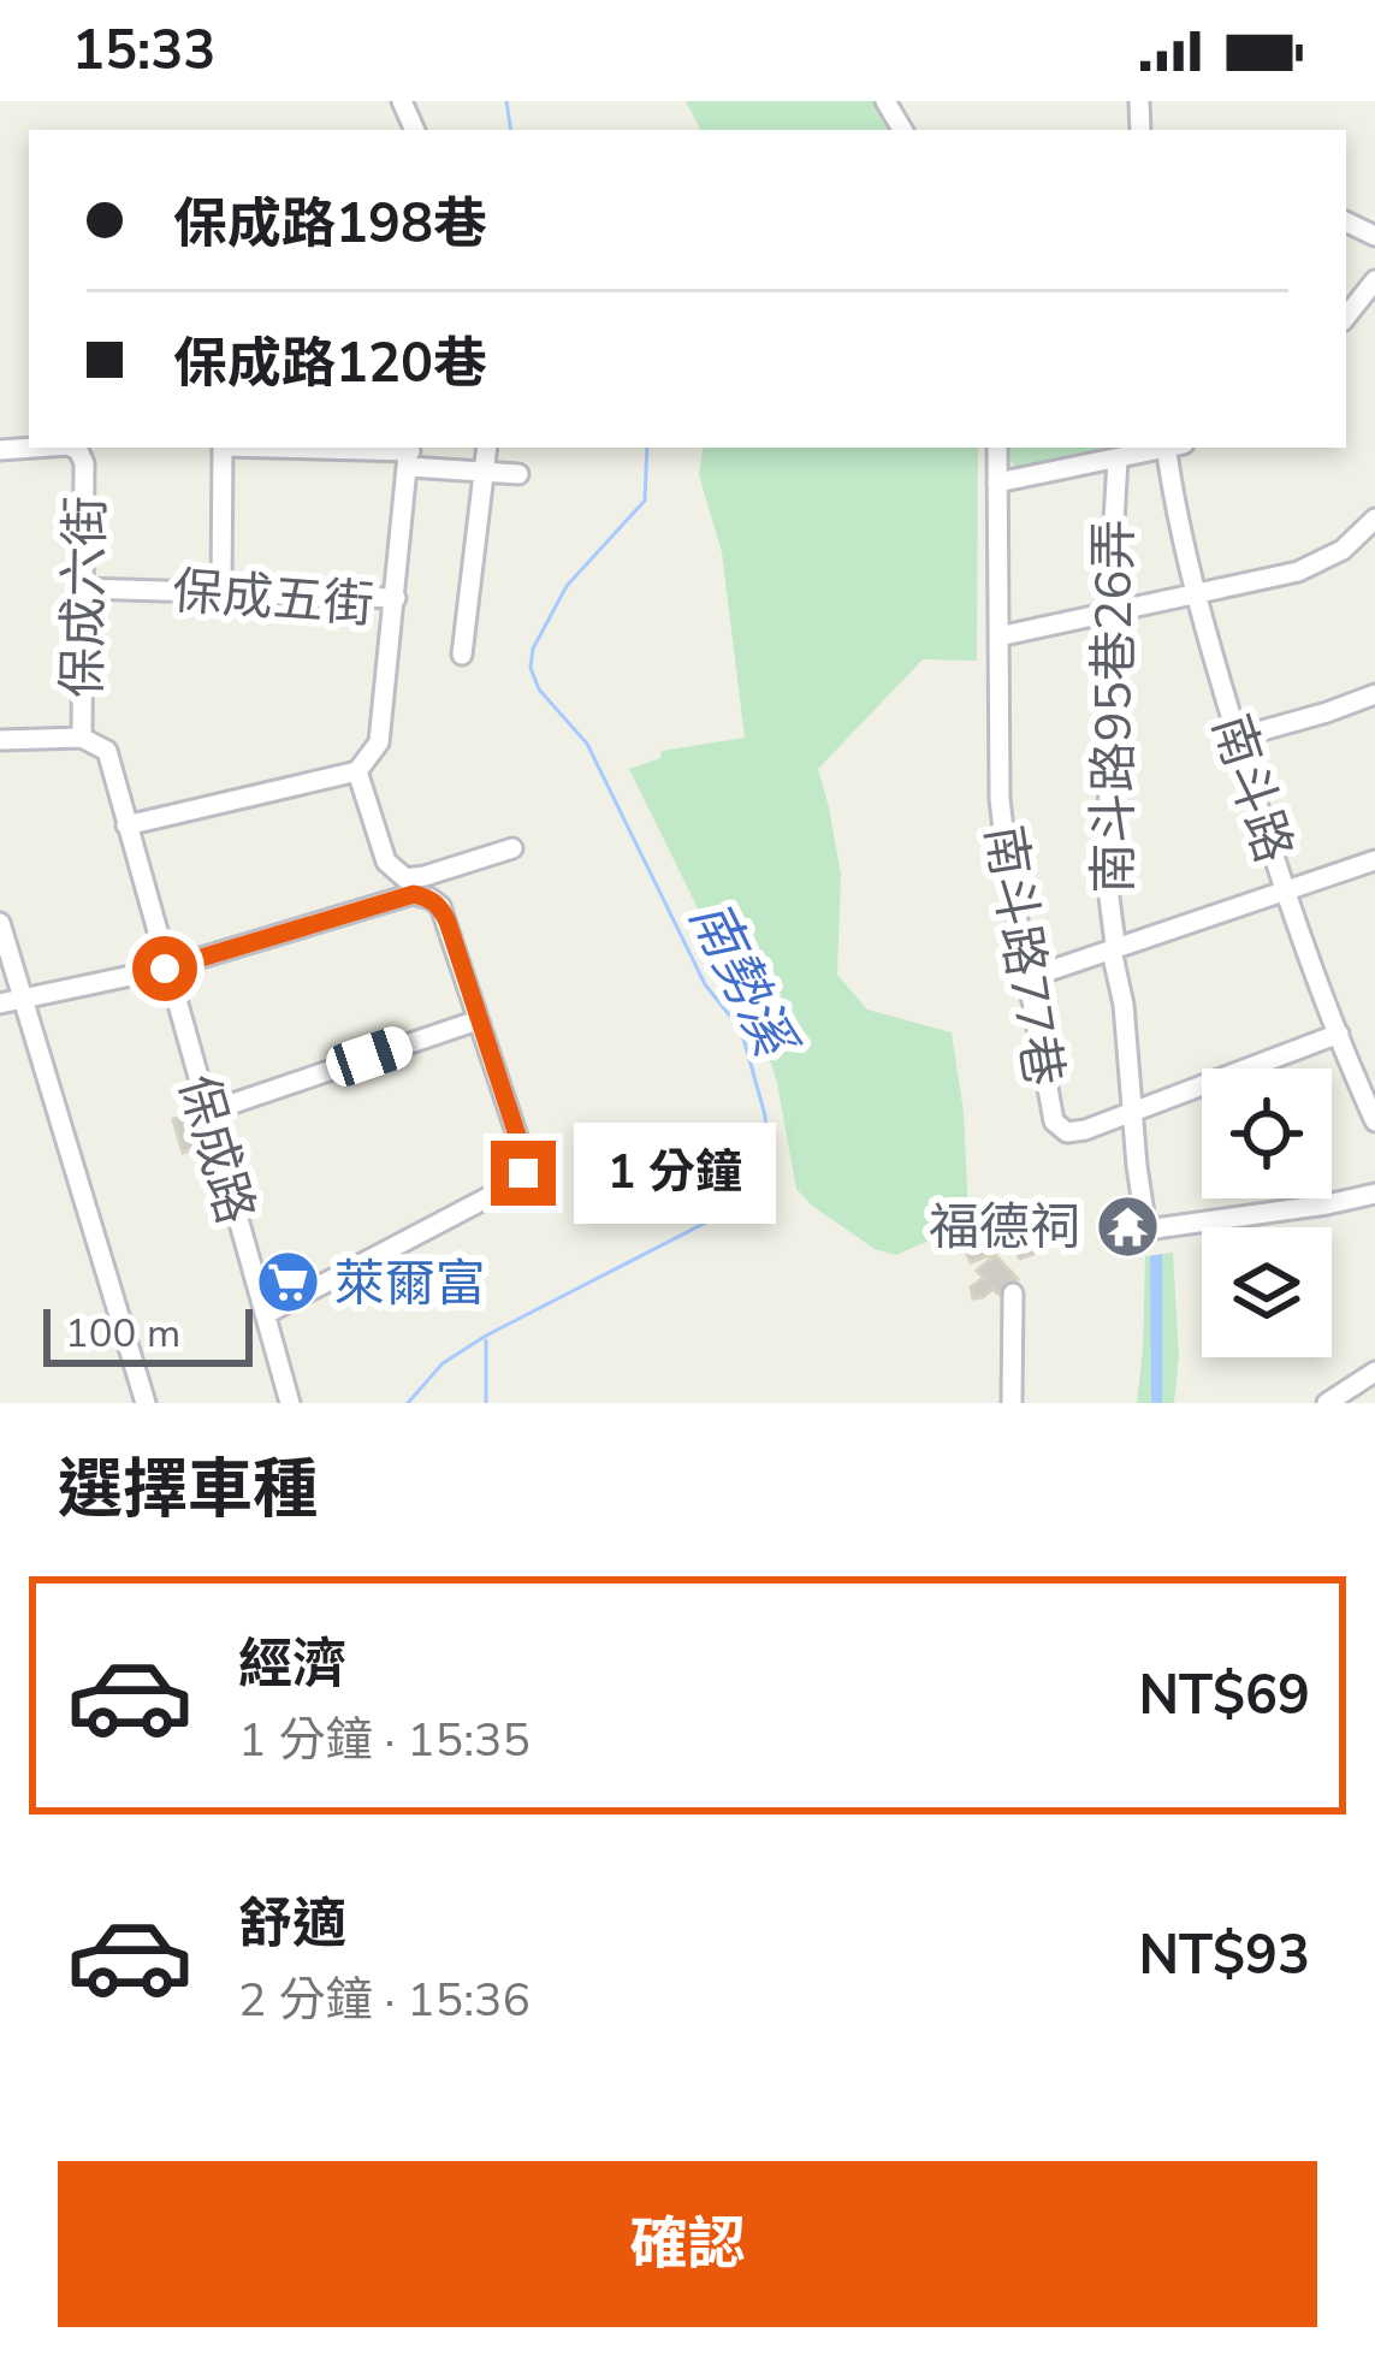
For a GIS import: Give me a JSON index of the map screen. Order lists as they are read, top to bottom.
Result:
{
  "streets": {
    "street": [
      "保成六街",
      "保成五街",
      "南斗路95巷26弄",
      "南斗路",
      "南斗路77巷",
      "保成路"
    ]
  },
  "crossings": [
    ["保成六街", "保成五街"],
    ["保成六街", "保成路"],
    ["南斗路95巷26弄", "南斗路77巷"],
    ["南斗路", "南斗路77巷"]
  ],
  "water": ["南勢溪"],
  "places": {
    "temple": ["福德祠"],
    "supermarket": ["萊爾富"]
  },
  "scale_bar": "100 m",
  "page": {
    "status": "15:33",
    "banner": ["保成路198巷", "保成路120巷"],
    "bubble": "1 分鐘",
    "scale": "100 m",
    "heading": "選擇車種",
    "list": [
      {
        "name": "經濟",
        "note": "1 分鐘 · 15:35",
        "value": "NT$69"
      },
      {
        "name": "舒適",
        "note": "2 分鐘 · 15:36",
        "value": "NT$93"
      }
    ],
    "buttons": "確認"
  }
}
